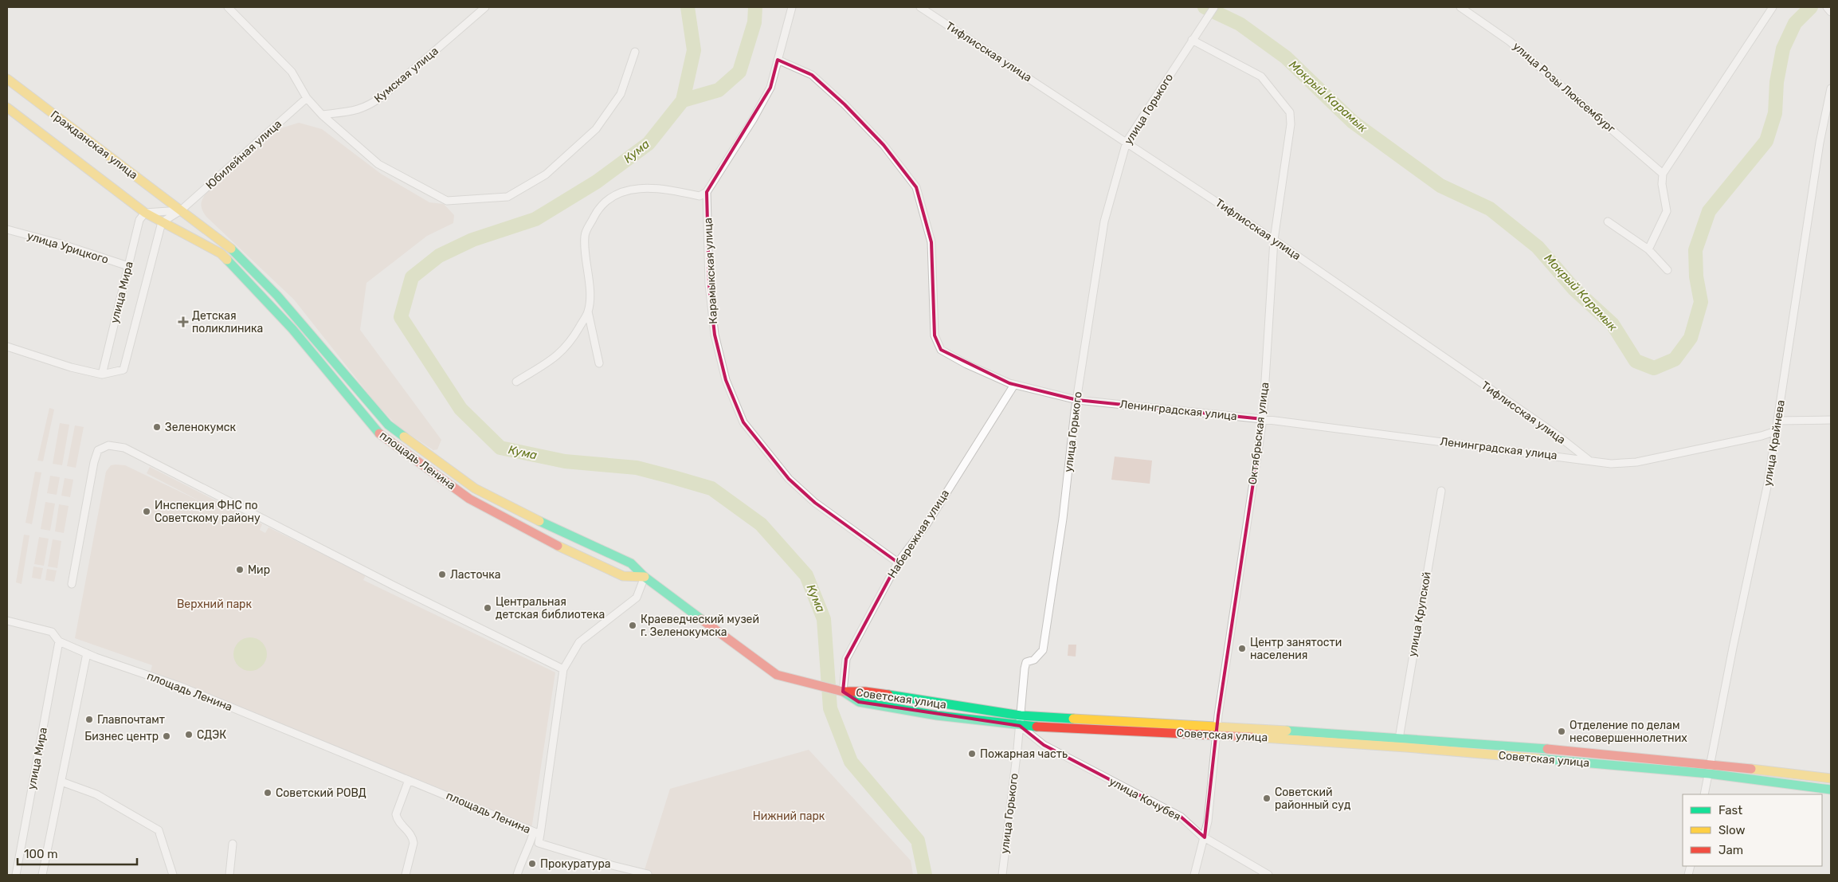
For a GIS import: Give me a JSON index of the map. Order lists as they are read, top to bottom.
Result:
{
  "streets": {
    "street": [
      "Тифлисская улица",
      "Кумская улица",
      "улица Розы Люксембург",
      "улица Горького",
      "Гражданская улица",
      "Юбилейная улица",
      "улица Урицкого",
      "Карамыкская улица",
      "улица Мира",
      "Ленинградская улица",
      "Октябрьская улица",
      "улица Крайнева",
      "площадь Ленина",
      "Набережная улица",
      "улица Крупской",
      "Советская улица",
      "улица Кочубея"
    ]
  },
  "crossings": [
    ["Тифлисская улица", "улица Горького"],
    ["Тифлисская улица", "Ленинградская улица"],
    ["Тифлисская улица", "Октябрьская улица"],
    ["улица Горького", "Ленинградская улица"],
    ["улица Горького", "Октябрьская улица"],
    ["улица Горького", "Советская улица"],
    ["улица Горького", "улица Кочубея"],
    ["Гражданская улица", "Юбилейная улица"],
    ["Гражданская улица", "улица Мира"],
    ["Гражданская улица", "площадь Ленина"],
    ["Юбилейная улица", "улица Мира"],
    ["Юбилейная улица", "площадь Ленина"],
    ["улица Урицкого", "улица Мира"],
    ["Карамыкская улица", "Набережная улица"],
    ["улица Мира", "площадь Ленина"],
    ["Ленинградская улица", "Октябрьская улица"],
    ["Ленинградская улица", "улица Крайнева"],
    ["Ленинградская улица", "Набережная улица"],
    ["Октябрьская улица", "Советская улица"],
    ["Октябрьская улица", "улица Кочубея"],
    ["улица Крайнева", "Советская улица"],
    ["площадь Ленина", "Набережная улица"],
    ["площадь Ленина", "Советская улица"],
    ["Набережная улица", "Советская улица"],
    ["улица Крупской", "Советская улица"],
    ["Советская улица", "улица Кочубея"]
  ],
  "water": ["Мокрый Карамык", "Кума"],
  "parks": ["Верхний парк", "Нижний парк"],
  "places": {
    "health": ["Детская поликлиника"],
    "other": [
      "Зеленокумск",
      "Инспекция ФНС по Советскому району",
      "Мир",
      "Ласточка",
      "Центральная детская библиотека",
      "Краеведческий музей г. Зеленокумска",
      "Центр занятости населения",
      "Главпочтамт",
      "Отделение по делам несовершеннолетних",
      "СДЭК",
      "Бизнес центр",
      "Пожарная часть",
      "Советский РОВД",
      "Советский районный суд",
      "Прокуратура"
    ]
  },
  "legend": ["Fast", "Slow", "Jam"],
  "scale_bar": "100 m"
}
